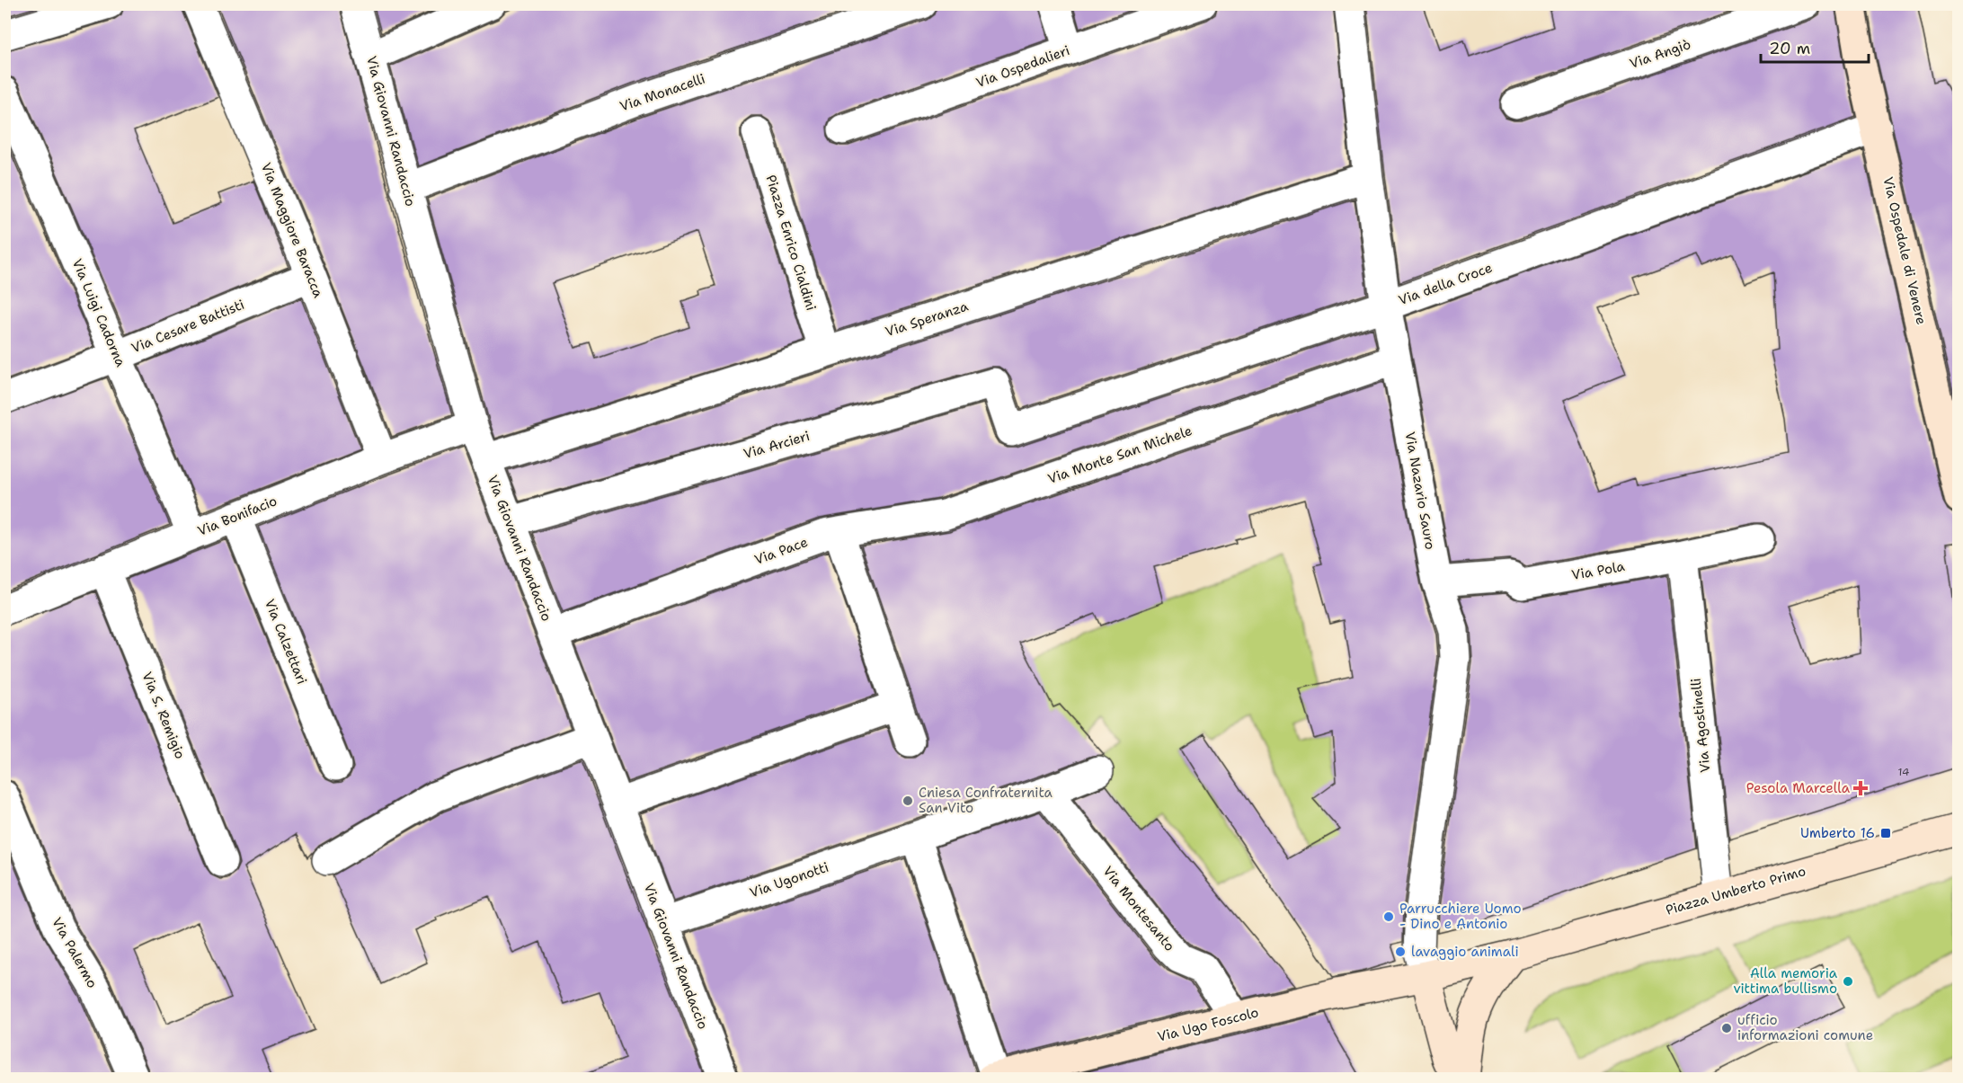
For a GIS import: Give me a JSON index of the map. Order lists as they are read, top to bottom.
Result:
{
  "streets": {
    "street": [
      "Via Angiò",
      "Via Ospedalieri",
      "Via Monacelli",
      "Via Giovanni Randaccio",
      "Via Maggiore Baracca",
      "Piazza Enrico Cialdini",
      "Via Ospedale di Venere",
      "Via della Croce",
      "Via Luigi Cadorna",
      "Via Speranza",
      "Via Cesare Battisti",
      "Via Arcieri",
      "Via Monte San Michele",
      "Via Nazario Sauro",
      "Via Bonifacio",
      "Via Pace",
      "Via Pola",
      "Via Calzettari",
      "Via S. Remigio",
      "Via Agostinelli",
      "Via Ugonotti",
      "Piazza Umberto Primo",
      "Via Montesanto",
      "Via Palermo",
      "Via Ugo Foscolo"
    ]
  },
  "crossings": [
    ["Via Monacelli", "Via Giovanni Randaccio"],
    ["Via Giovanni Randaccio", "Via Speranza"],
    ["Via Giovanni Randaccio", "Via Arcieri"],
    ["Via Giovanni Randaccio", "Via Bonifacio"],
    ["Via Giovanni Randaccio", "Via Pace"],
    ["Via Giovanni Randaccio", "Via Ugonotti"],
    ["Via Maggiore Baracca", "Via Cesare Battisti"],
    ["Via Maggiore Baracca", "Via Bonifacio"],
    ["Piazza Enrico Cialdini", "Via Speranza"],
    ["Via Ospedale di Venere", "Via della Croce"],
    ["Via della Croce", "Via Arcieri"],
    ["Via della Croce", "Via Nazario Sauro"],
    ["Via Luigi Cadorna", "Via Cesare Battisti"],
    ["Via Luigi Cadorna", "Via Bonifacio"],
    ["Via Speranza", "Via Nazario Sauro"],
    ["Via Monte San Michele", "Via Nazario Sauro"],
    ["Via Monte San Michele", "Via Pace"],
    ["Via Nazario Sauro", "Via Pola"],
    ["Via Nazario Sauro", "Piazza Umberto Primo"],
    ["Via Nazario Sauro", "Via Ugo Foscolo"],
    ["Via Bonifacio", "Via Calzettari"],
    ["Via Bonifacio", "Via S. Remigio"],
    ["Via Pola", "Via Agostinelli"],
    ["Via Agostinelli", "Piazza Umberto Primo"],
    ["Via Ugonotti", "Via Montesanto"],
    ["Piazza Umberto Primo", "Via Ugo Foscolo"],
    ["Via Montesanto", "Via Ugo Foscolo"]
  ],
  "places": {
    "health": ["Pesola Marcella"],
    "other": [
      "Cniesa Confraternita San Vito",
      "Parrucchiere Uomo - Dino e Antonio",
      "lavaggio animali",
      "Alla memoria vittima bullismo",
      "ufficio informazioni comune"
    ],
    "transit": ["Umberto 16"]
  },
  "house_numbers": ["14"],
  "scale_bar": "20 m"
}
